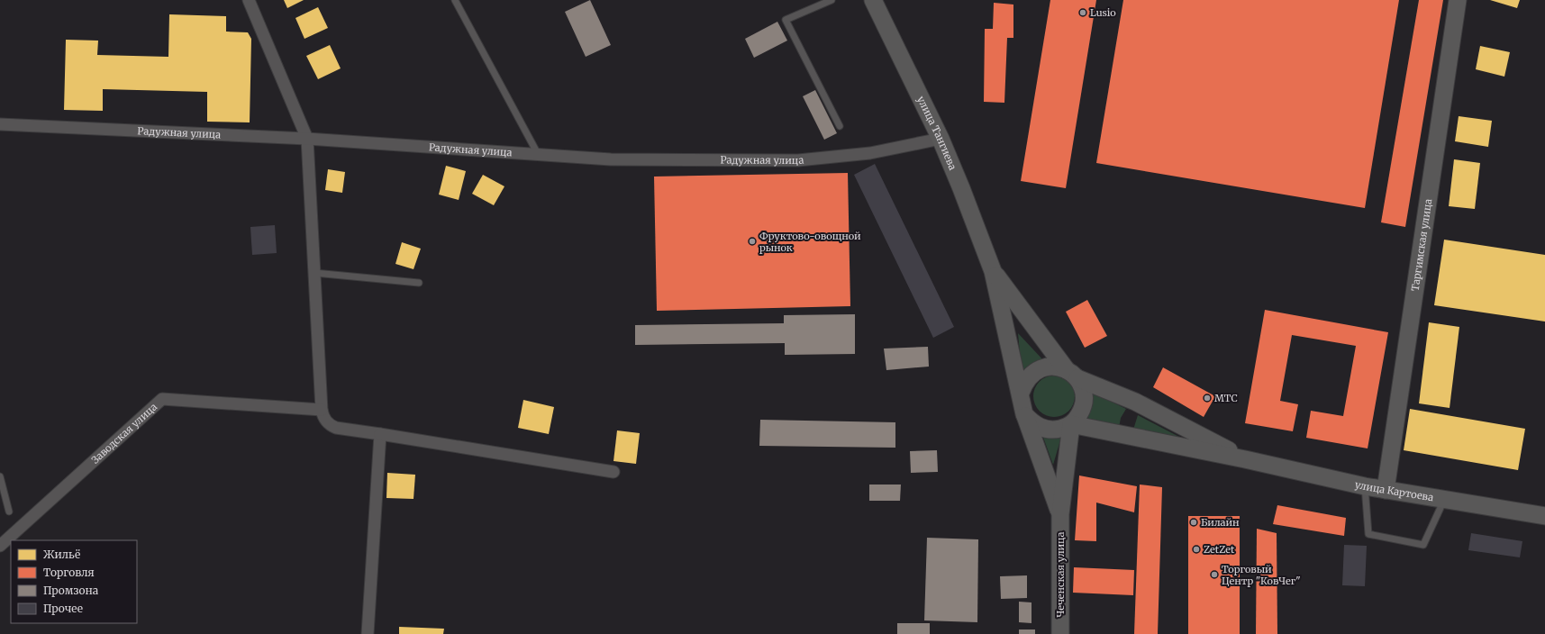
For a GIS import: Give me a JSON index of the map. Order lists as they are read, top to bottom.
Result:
{
  "streets": {
    "main road": [
      "улица Тангиева",
      "Таргимская улица",
      "улица Картоева",
      "Чеченская улица"
    ],
    "street": ["Радужная улица", "Заводская улица"]
  },
  "crossings": [
    ["Радужная улица", "улица Тангиева"],
    ["Таргимская улица", "улица Картоева"],
    ["улица Картоева", "Чеченская улица"]
  ],
  "places": [
    "Lusio",
    "Фруктово-овощной рынок",
    "МТС",
    "Билайн",
    "ZetZet",
    "Торговый Центр \"КовЧег\""
  ],
  "legend": [
    "Жильё",
    "Торговля",
    "Промзона",
    "Прочее"
  ]
}
